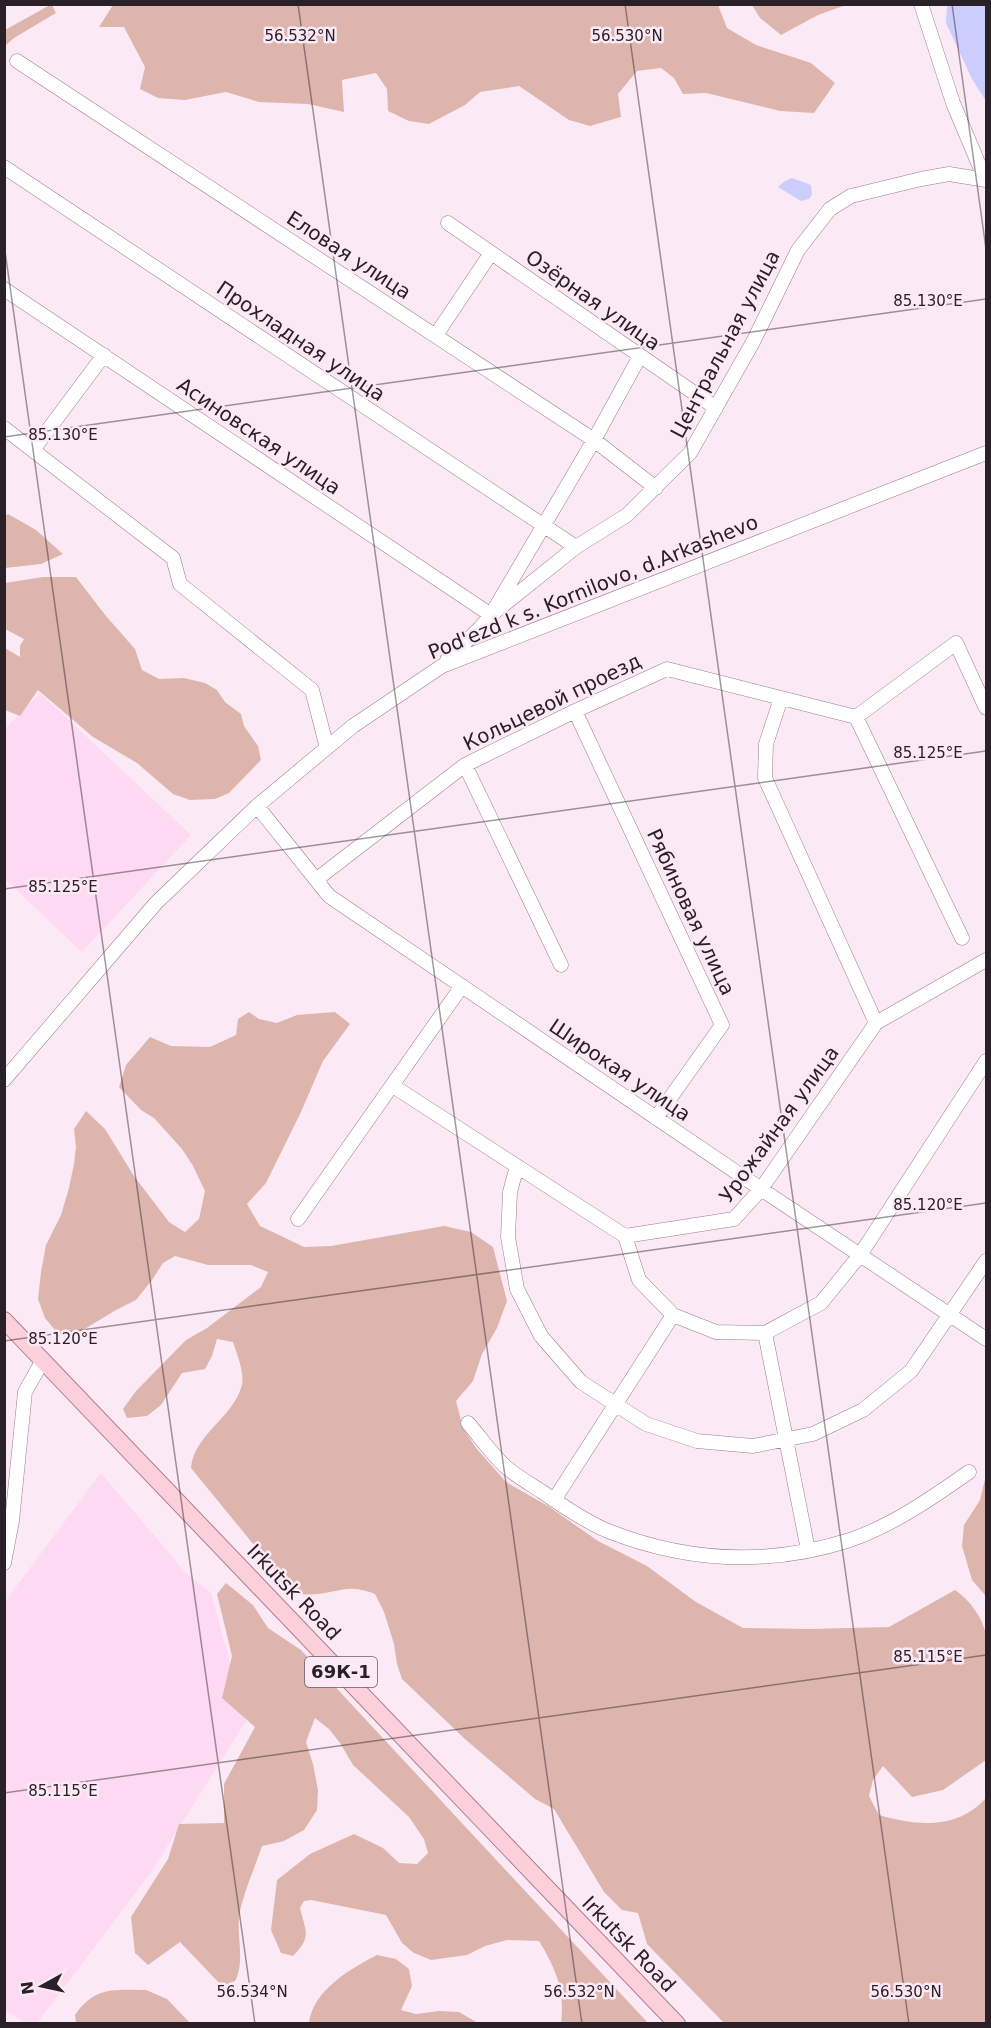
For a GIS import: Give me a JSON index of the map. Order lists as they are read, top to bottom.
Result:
{
  "streets": {
    "main road": ["Irkutsk Road", "69К-1"],
    "street": [
      "Еловая улица",
      "Озёрная улица",
      "Прохладная улица",
      "Центральная улица",
      "Асиновская улица",
      "Pod'ezd k s. Kornilovo, d.Arkashevo",
      "Кольцевой проезд",
      "Рябиновая улица",
      "Широкая улица",
      "Урожайная улица"
    ]
  },
  "crossings": [
    ["Еловая улица", "Центральная улица"],
    ["Озёрная улица", "Центральная улица"],
    ["Прохладная улица", "Центральная улица"],
    ["Центральная улица", "Асиновская улица"],
    ["Центральная улица", "Pod'ezd k s. Kornilovo, d.Arkashevo"],
    ["Pod'ezd k s. Kornilovo, d.Arkashevo", "Широкая улица"],
    ["Кольцевой проезд", "Рябиновая улица"],
    ["Кольцевой проезд", "Широкая улица"],
    ["Рябиновая улица", "Широкая улица"],
    ["Широкая улица", "Урожайная улица"]
  ],
  "north": "left",
  "coordinates": [
    "56.532°N",
    "56.530°N",
    "85.130°E",
    "85.125°E",
    "85.120°E",
    "85.115°E",
    "56.534°N"
  ]
}
